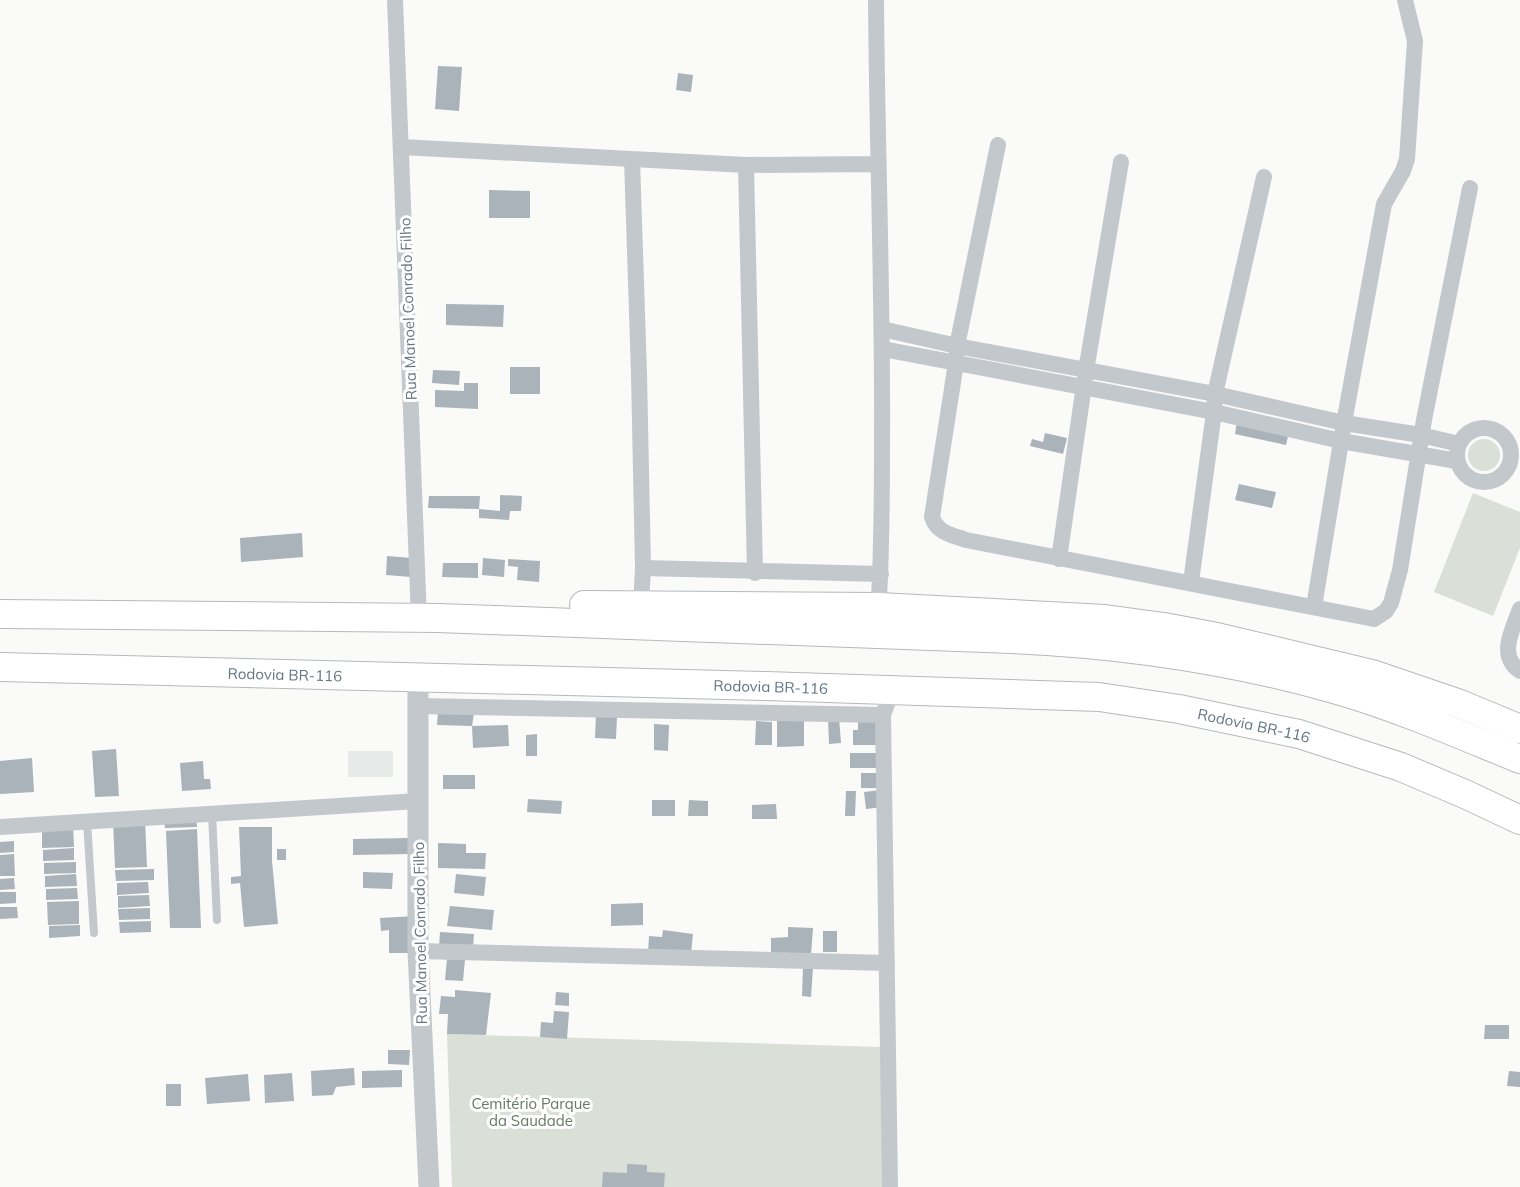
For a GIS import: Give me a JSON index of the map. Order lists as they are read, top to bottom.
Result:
{
  "streets": {
    "highway": ["Rodovia BR-116"],
    "street": ["Rua Manoel Conrado Filho"]
  },
  "crossings": [
    ["Rua Manoel Conrado Filho", "Rodovia BR-116"]
  ],
  "parks": ["Cemitério Parque da Saudade"]
}
